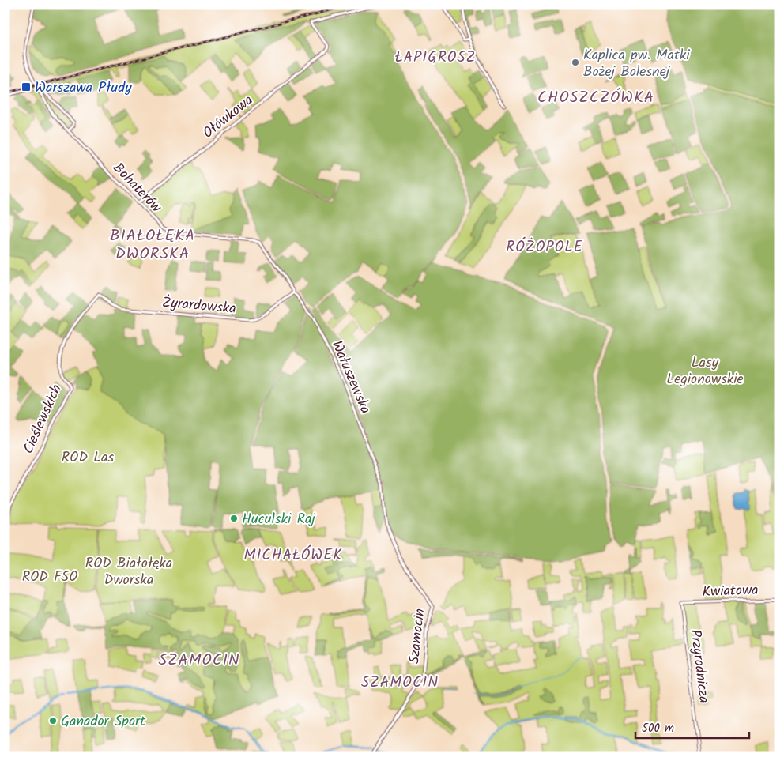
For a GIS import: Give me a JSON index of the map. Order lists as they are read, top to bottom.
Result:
{
  "streets": {
    "street": [
      "Ołówkowa",
      "Bohaterów",
      "Żyrardowska",
      "Wałuszewska",
      "Cieślewskich",
      "Kwiatowa",
      "Szamocin",
      "Przyrodnicza"
    ]
  },
  "crossings": [
    ["Ołówkowa", "Bohaterów"],
    ["Bohaterów", "Wałuszewska"],
    ["Żyrardowska", "Wałuszewska"],
    ["Żyrardowska", "Cieślewskich"],
    ["Wałuszewska", "Szamocin"],
    ["Kwiatowa", "Przyrodnicza"]
  ],
  "districts": [
    "ŁAPIGROSZ",
    "CHOSZCZÓWKA",
    "BIAŁOŁĘKA DWORSKA",
    "RÓŻOPOLE",
    "MICHAŁÓWEK",
    "SZAMOCIN",
    "SZAMOCIN"
  ],
  "parks": [
    "Lasy Legionowskie",
    "ROD Las",
    "ROD Białołęka Dworska",
    "ROD FSO"
  ],
  "places": {
    "other": ["Kaplica pw. Matki Bożej Bolesnej", "Huculski Raj", "Ganador Sport"],
    "transit": ["Warszawa Płudy"]
  },
  "scale_bar": "500 m"
}
